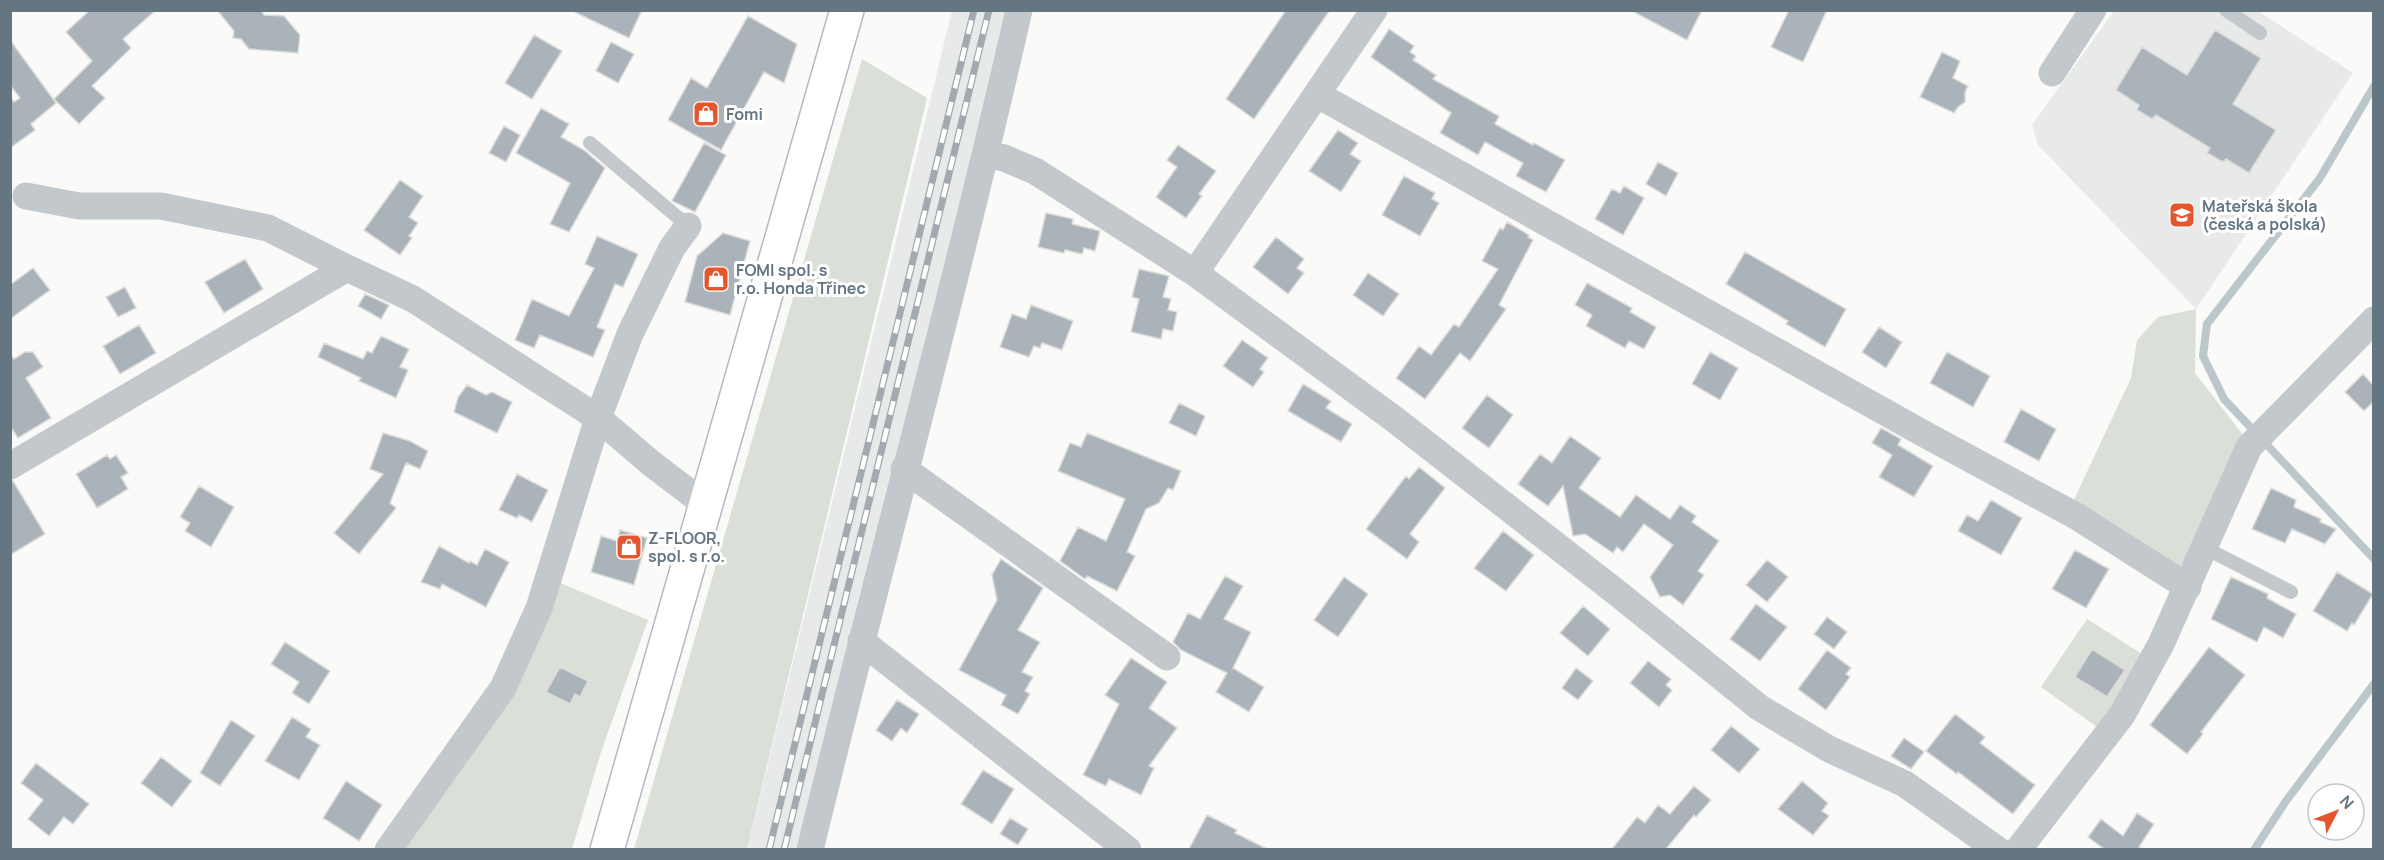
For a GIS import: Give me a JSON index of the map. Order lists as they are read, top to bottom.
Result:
{
  "places": {
    "shop": ["Fomi", "FOMI spol. s r.o. Honda Třinec", "Z-FLOOR, spol. s r.o."],
    "school or university": ["Mateřská škola (česká a polská)"]
  },
  "north": "top right"
}
